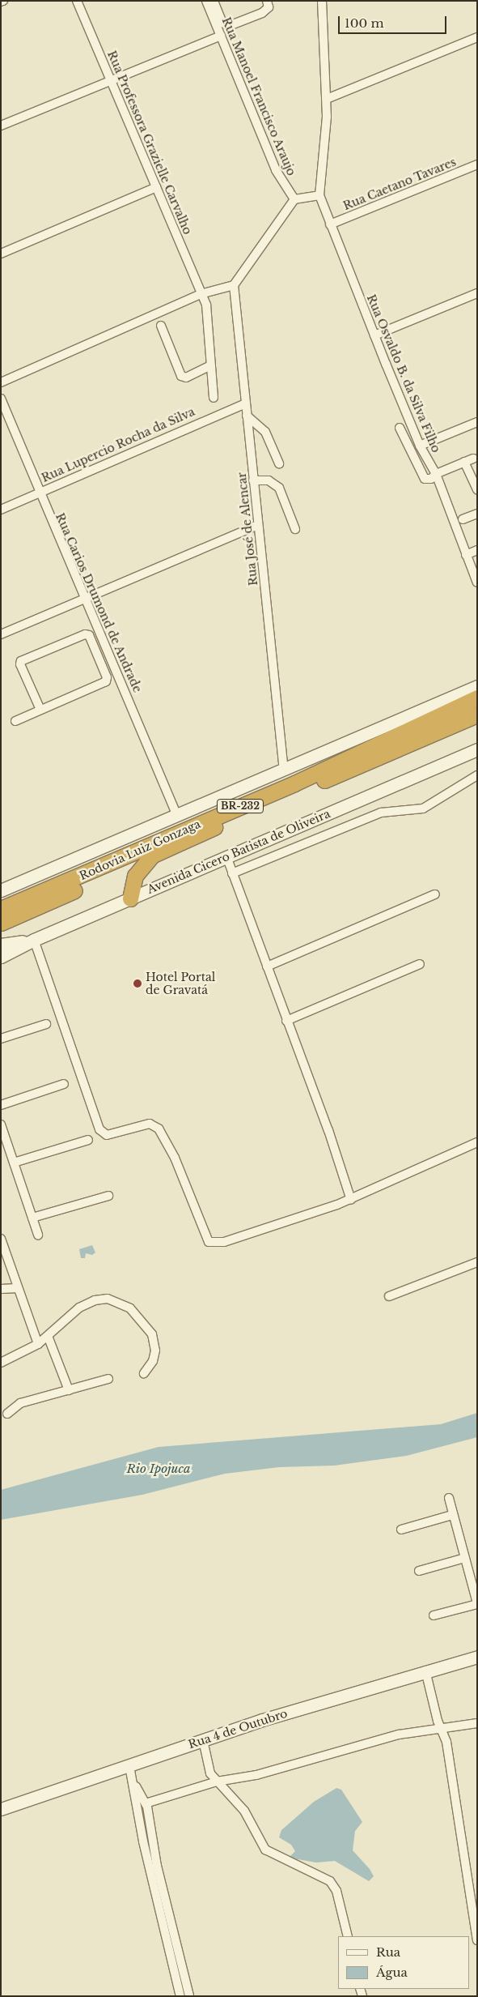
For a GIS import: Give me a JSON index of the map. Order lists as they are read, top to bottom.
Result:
{
  "streets": {
    "highway": ["BR-232", "Rodovia Luiz Gonzaga"],
    "main road": ["Avenida Cicero Batista de Oliveira", "Rua 4 de Outubro"],
    "street": [
      "Rua Manoel Francisco Araujo",
      "Rua Professora Grazielle Carvalho",
      "Rua Caetano Tavares",
      "Rua Osvaldo B. da Silva Filho",
      "Rua Lupercio Rocha da Silva",
      "Rua José de Alencar",
      "Rua Carios Drumond de Andrade"
    ]
  },
  "crossings": [
    ["Rua Caetano Tavares", "Rua Osvaldo B. da Silva Filho"],
    ["Rua Lupercio Rocha da Silva", "Rua José de Alencar"],
    ["Rua Lupercio Rocha da Silva", "Rua Carios Drumond de Andrade"]
  ],
  "water": ["Rio Ipojuca"],
  "places": ["Hotel Portal de Gravatá"],
  "legend": ["Rua", "Água"],
  "scale_bar": "100 m"
}
